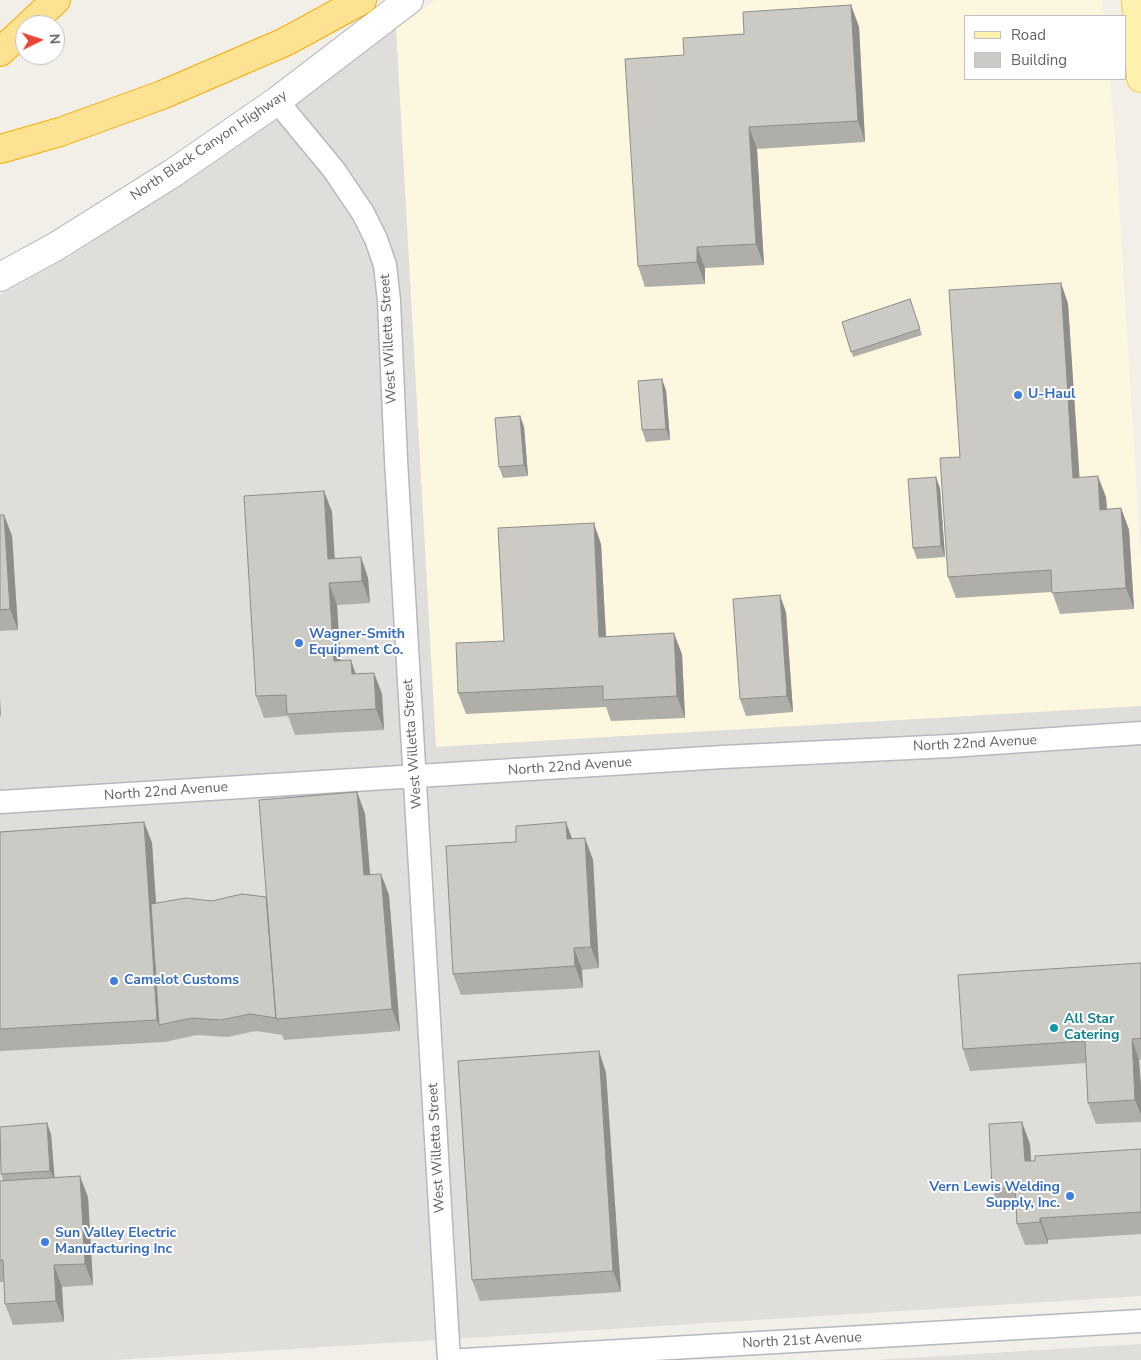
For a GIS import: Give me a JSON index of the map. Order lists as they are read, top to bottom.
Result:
{
  "streets": {
    "main road": ["North Black Canyon Highway"],
    "street": ["West Willetta Street", "North 22nd Avenue", "North 21st Avenue"]
  },
  "crossings": [
    ["North Black Canyon Highway", "West Willetta Street"],
    ["West Willetta Street", "North 22nd Avenue"]
  ],
  "places": [
    "U-Haul",
    "Wagner-Smith Equipment Co.",
    "Camelot Customs",
    "All Star Catering",
    "Vern Lewis Welding Supply, Inc.",
    "Sun Valley Electric Manufacturing Inc"
  ],
  "legend": ["Road", "Building"],
  "north": "right"
}
